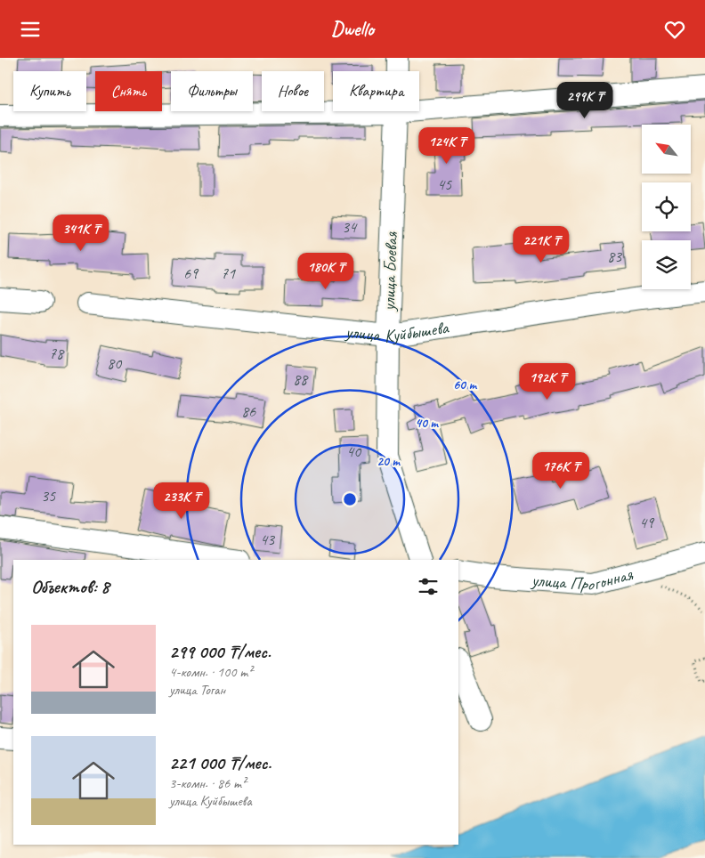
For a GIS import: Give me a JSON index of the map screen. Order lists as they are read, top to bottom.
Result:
{
  "streets": {
    "street": ["улица Боевая", "улица Куйбышева", "улица Прогонная"]
  },
  "crossings": [
    ["улица Боевая", "улица Куйбышева"]
  ],
  "house_numbers": [
    "45",
    "34",
    "83",
    "69",
    "71",
    "78",
    "80",
    "88",
    "86",
    "40",
    "35",
    "49",
    "43"
  ],
  "north": "top left",
  "page": {
    "header": "Dwello",
    "chip": [
      "Купить",
      "Снять",
      "Фильтры",
      "Новое",
      "Квартира"
    ],
    "price": [
      "299K ₸",
      "124K ₸",
      "341K ₸",
      "221K ₸",
      "180K ₸",
      "192K ₸",
      "176K ₸",
      "233K ₸"
    ],
    "heading": "Объектов: 8",
    "list": [
      {
        "name": "299 000 ₸/мес.",
        "note": "4-комн. · 100 m² · улица Тоган"
      },
      {
        "name": "221 000 ₸/мес.",
        "note": "3-комн. · 86 m² · улица Куйбышева"
      }
    ]
  },
  "rings": ["60 m", "40 m", "20 m"]
}
